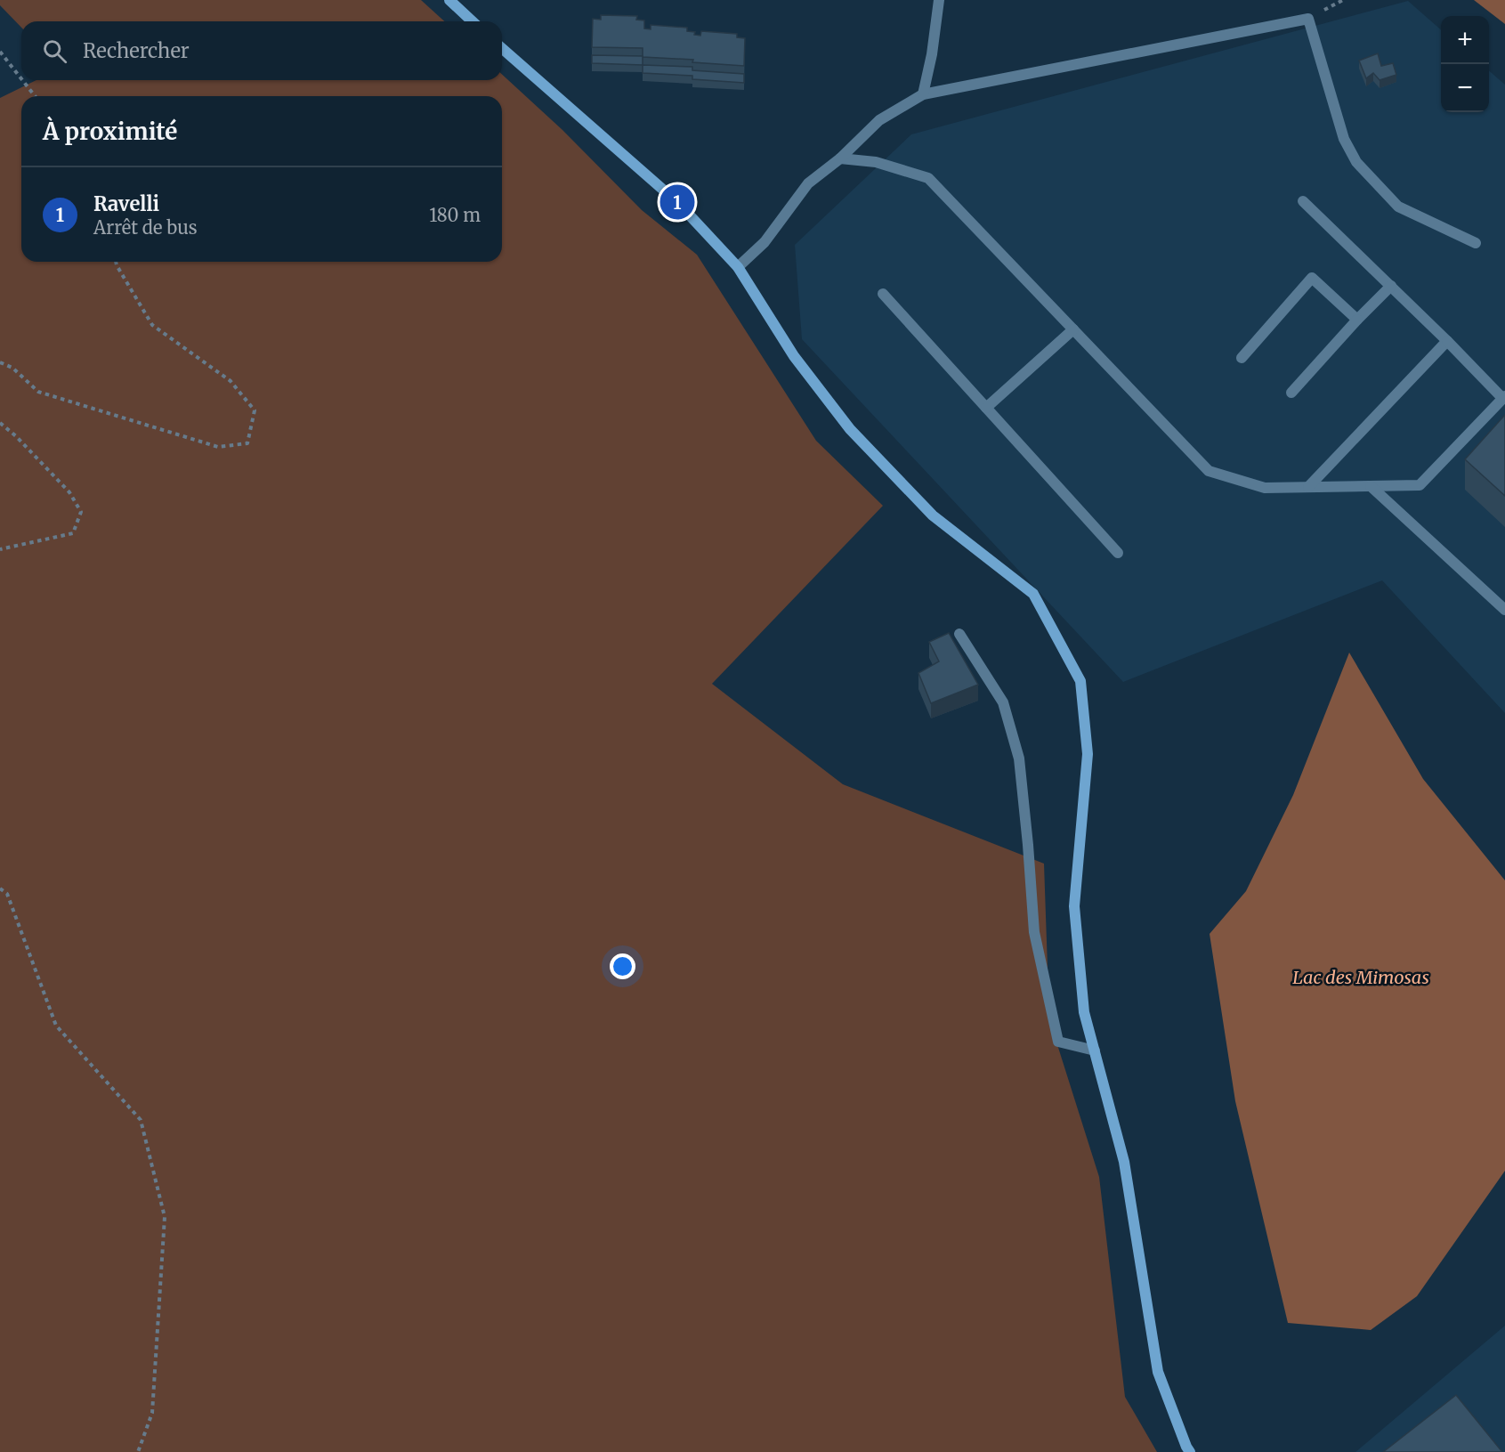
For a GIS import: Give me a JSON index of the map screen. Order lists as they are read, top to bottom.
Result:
{
  "water": ["Lac des Mimosas"],
  "page": {
    "map_buttons": ["+", "−"],
    "search": "Rechercher",
    "heading": "À proximité",
    "list": [
      {
        "mark": "1",
        "name": "Ravelli",
        "note": "Arrêt de bus",
        "value": "180 m"
      }
    ],
    "pins": "1"
  }
}
